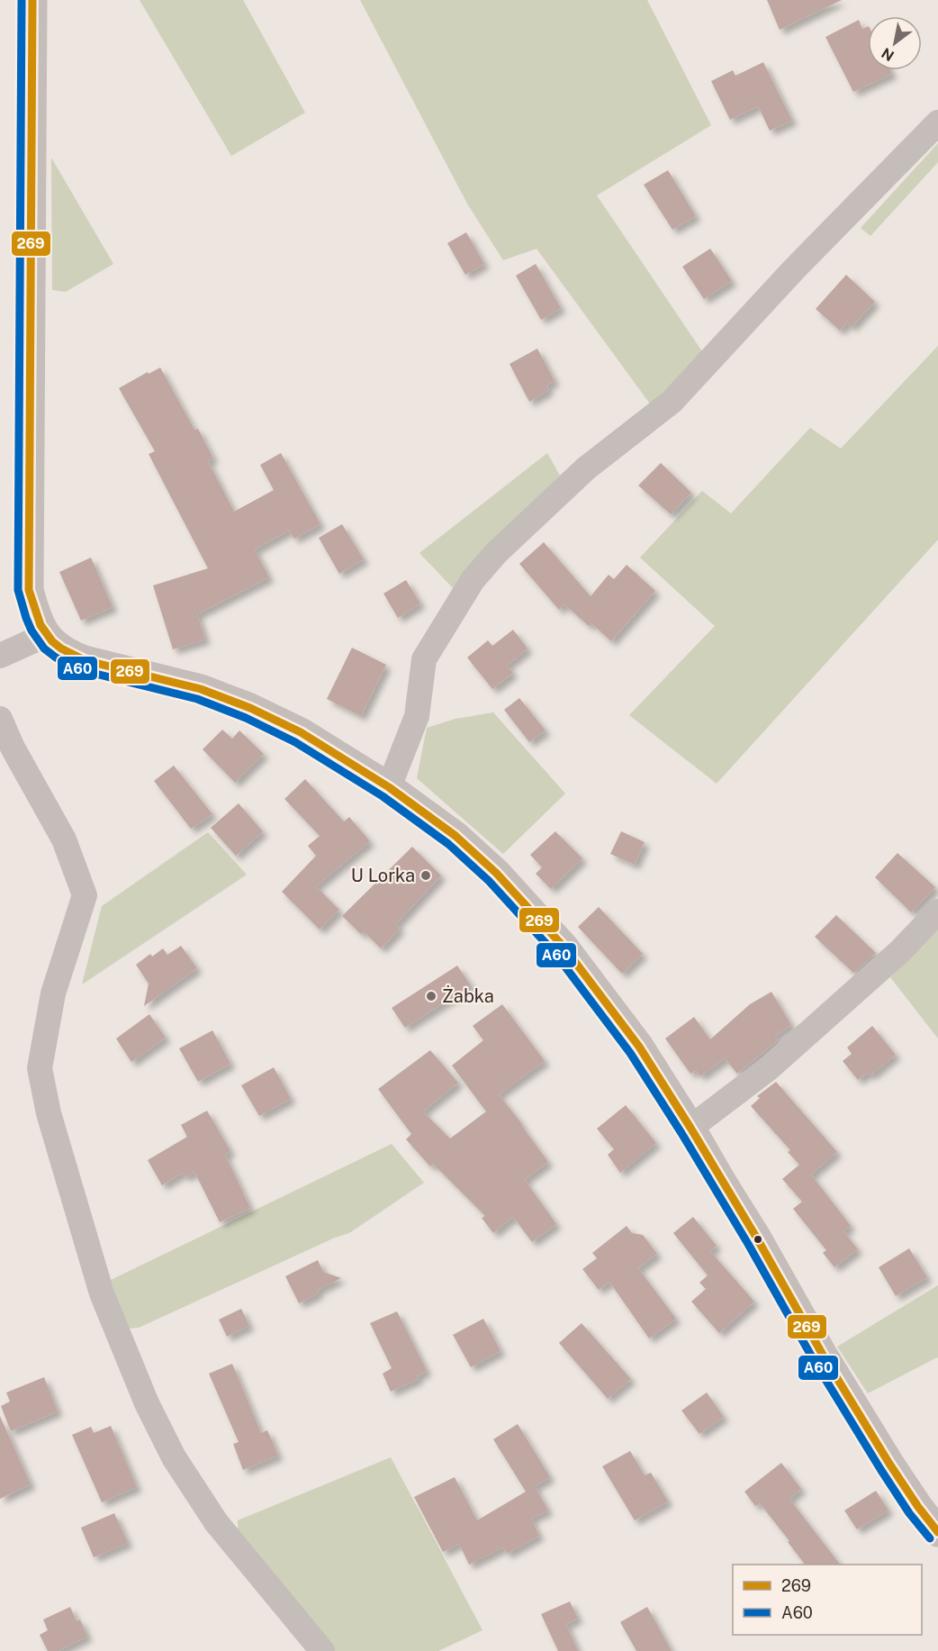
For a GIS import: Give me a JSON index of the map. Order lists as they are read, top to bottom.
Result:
{
  "places": ["U Lorka", "Żabka"],
  "lines": ["transit line 269", "transit line A60"],
  "legend": ["269", "A60"],
  "north": "bottom left"
}
